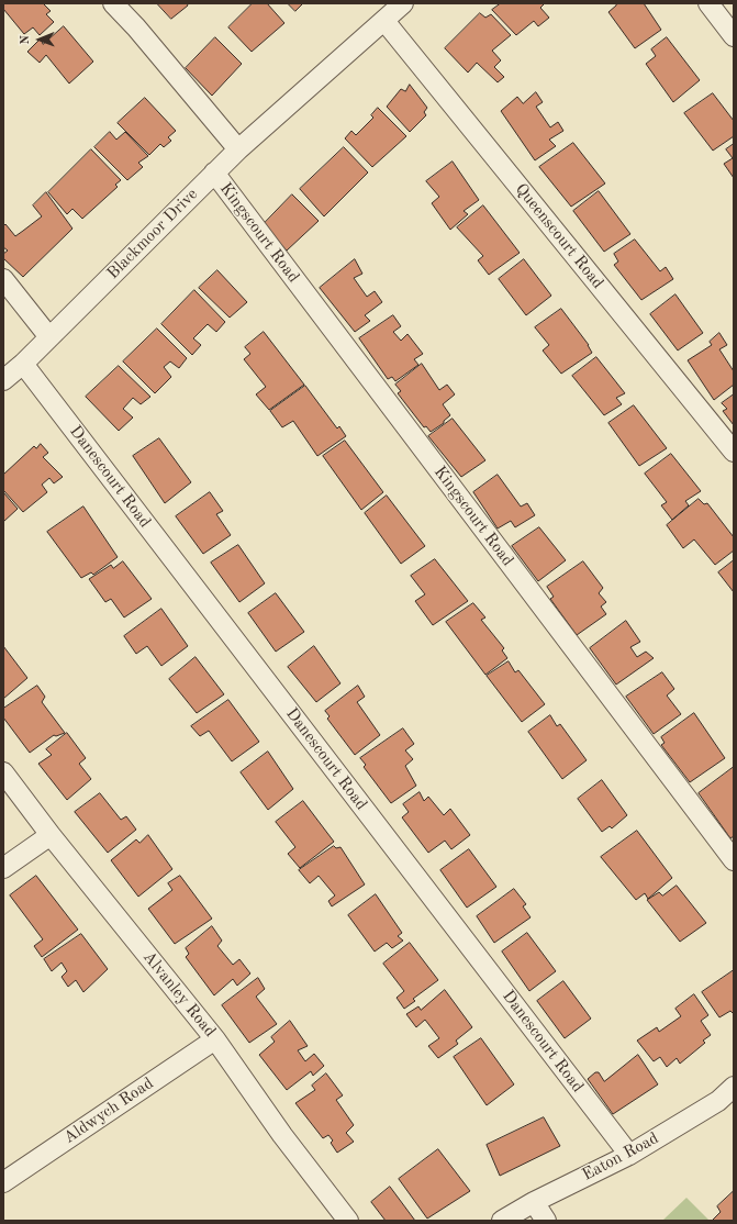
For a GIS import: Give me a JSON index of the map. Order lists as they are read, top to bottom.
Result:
{
  "streets": {
    "street": [
      "Kingscourt Road",
      "Blackmoor Drive",
      "Queenscourt Road",
      "Danescourt Road",
      "Alvanley Road",
      "Aldwych Road",
      "Eaton Road"
    ]
  },
  "crossings": [
    ["Kingscourt Road", "Blackmoor Drive"],
    ["Blackmoor Drive", "Queenscourt Road"],
    ["Blackmoor Drive", "Danescourt Road"],
    ["Danescourt Road", "Eaton Road"],
    ["Alvanley Road", "Aldwych Road"]
  ],
  "north": "left"
}
